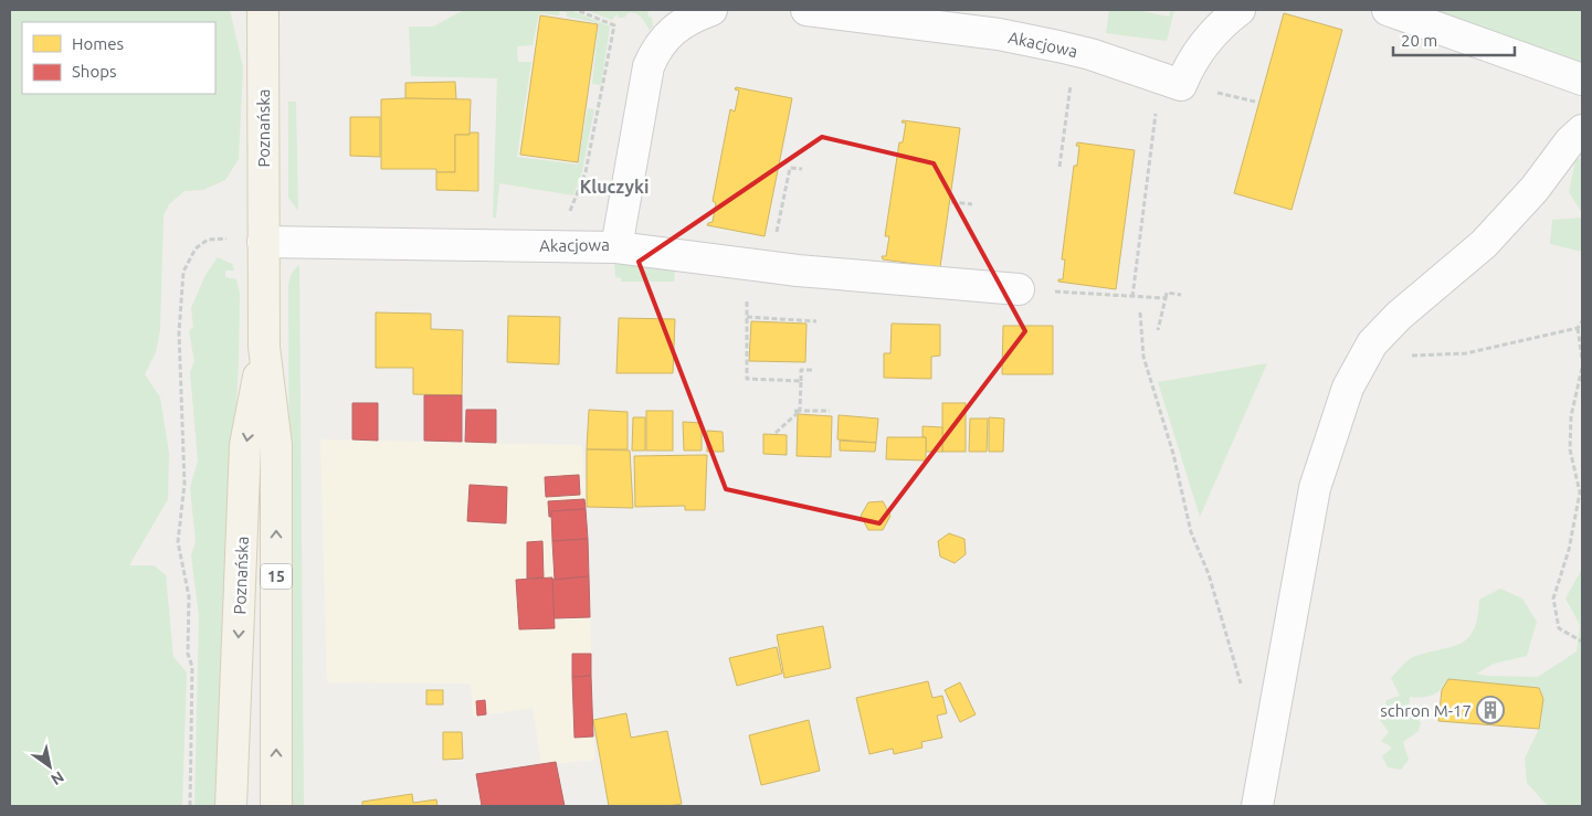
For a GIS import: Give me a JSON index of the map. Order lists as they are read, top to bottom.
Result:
{
  "streets": {
    "main road": ["Poznańska", "15"],
    "street": ["Akacjowa"]
  },
  "crossings": [
    ["Akacjowa", "Poznańska"]
  ],
  "districts": ["Kluczyki"],
  "places": {
    "building": ["schron M-17"]
  },
  "legend": ["Homes", "Shops"],
  "scale_bar": "20 m",
  "north": "bottom right"
}
